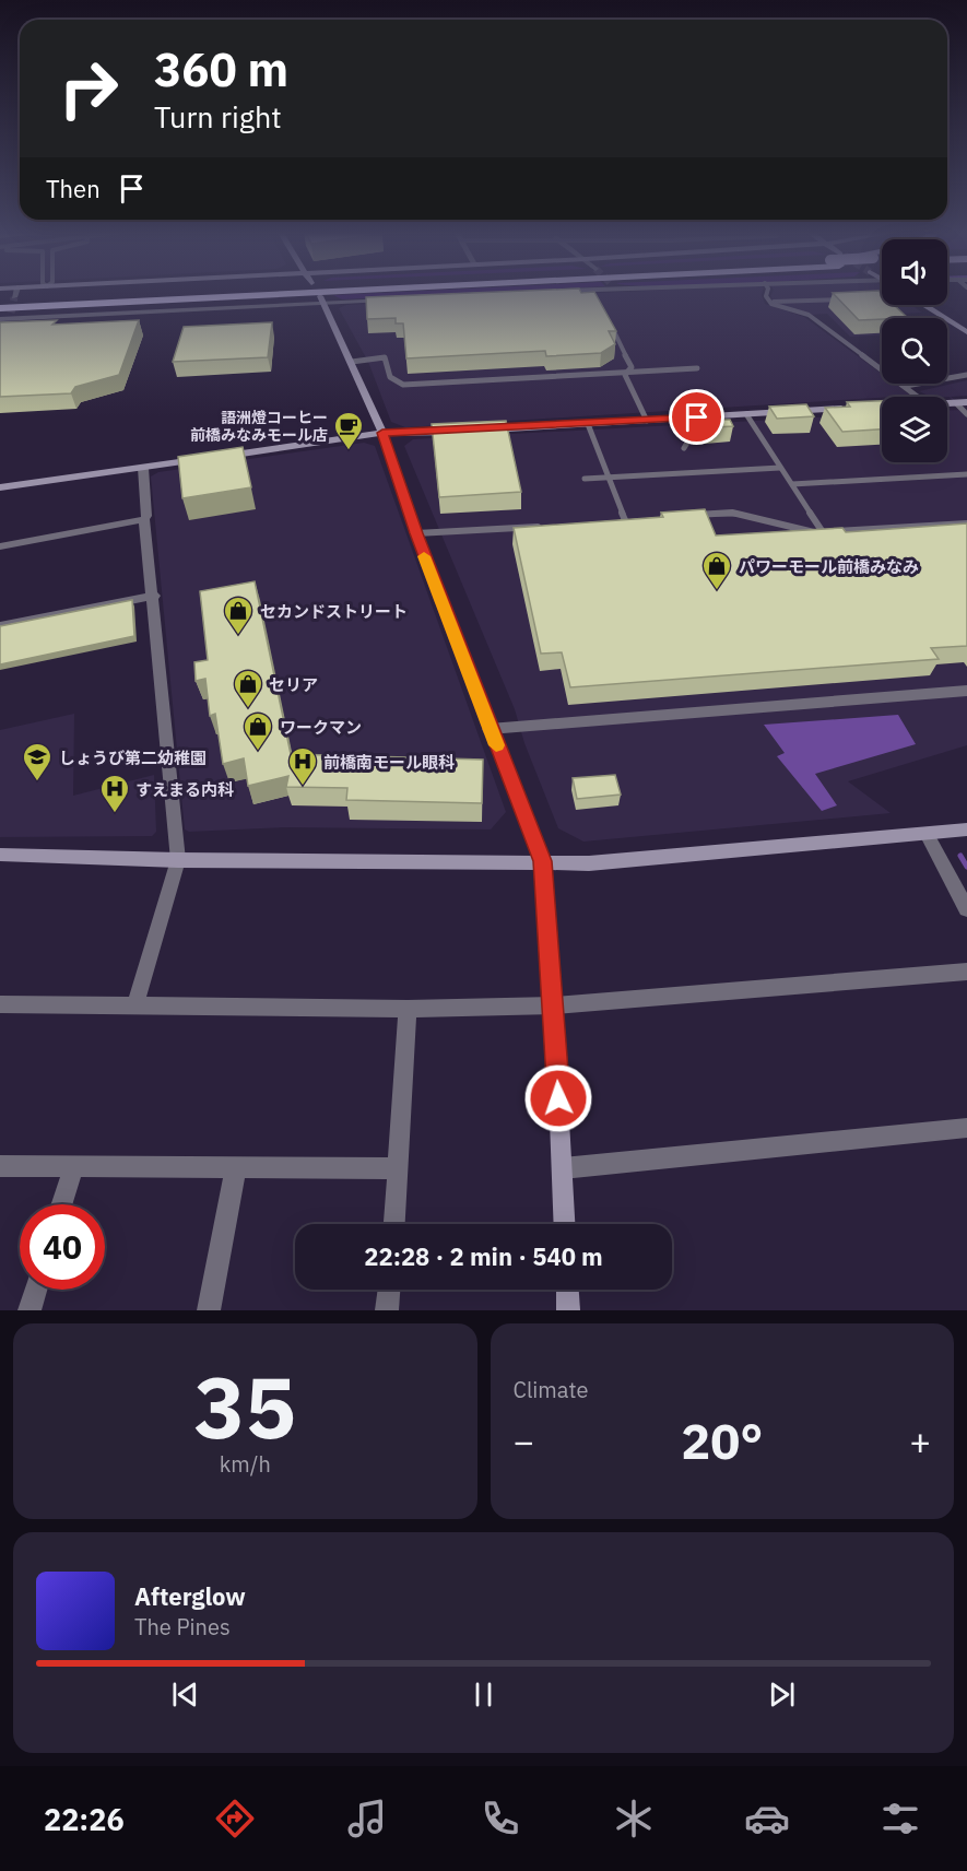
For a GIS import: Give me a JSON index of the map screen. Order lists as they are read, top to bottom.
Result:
{
  "places": {
    "cafe": ["語洲燈コーヒー 前橋みなみモール店"],
    "shop": [
      "パワーモール前橋みなみ",
      "セカンドストリート",
      "セリア",
      "ワークマン"
    ],
    "school or university": ["しょうび第二幼稚園"],
    "hospital": ["前橋南モール眼科", "すえまる内科"]
  },
  "page": {
    "turn": ["360 m", "Turn right"],
    "then": "Then",
    "limit": "40",
    "trip": "22:28 · 2 min · 540 m",
    "tile": [
      ["35", "km/h"],
      "Climate"
    ],
    "heat": ["−", "20°", "+"],
    "song": ["Afterglow", "The Pines"],
    "tabs": "22:26"
  }
}
